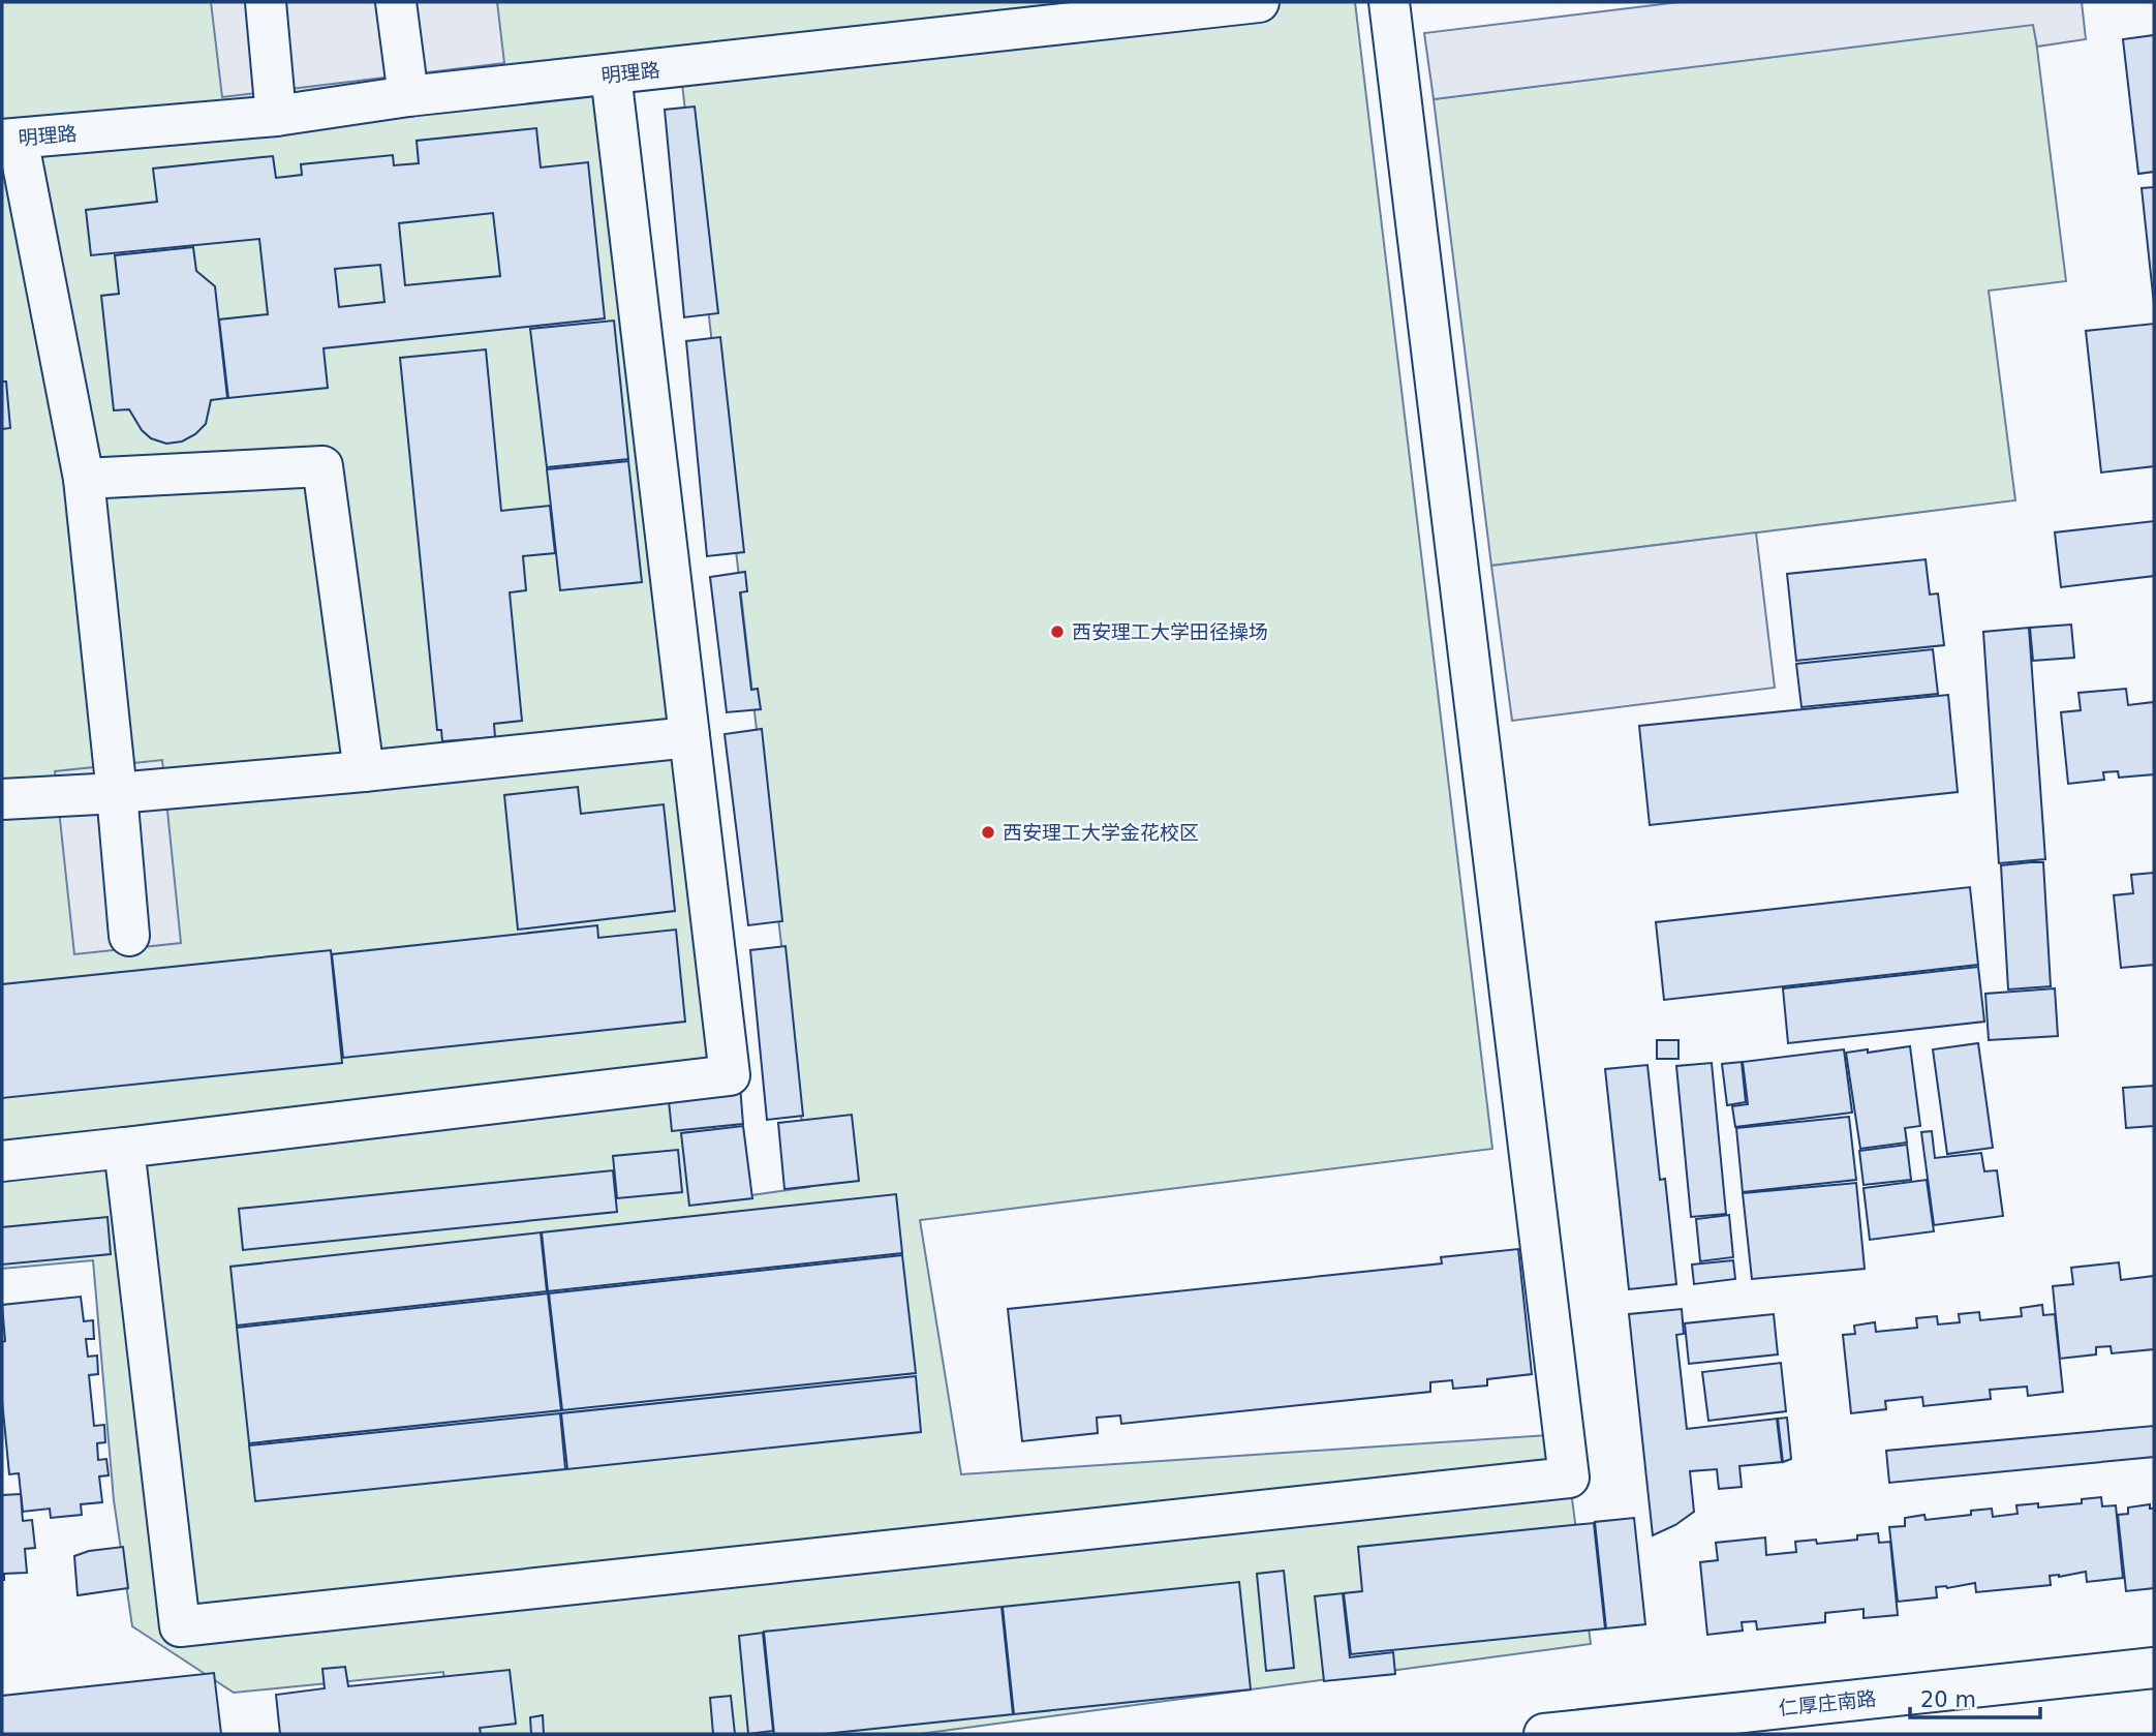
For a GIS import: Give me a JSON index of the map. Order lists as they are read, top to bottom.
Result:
{
  "streets": {
    "street": ["明理路", "仁厚庄南路"]
  },
  "places": ["西安理工大学田径操场", "西安理工大学金花校区"],
  "scale_bar": "20 m"
}
